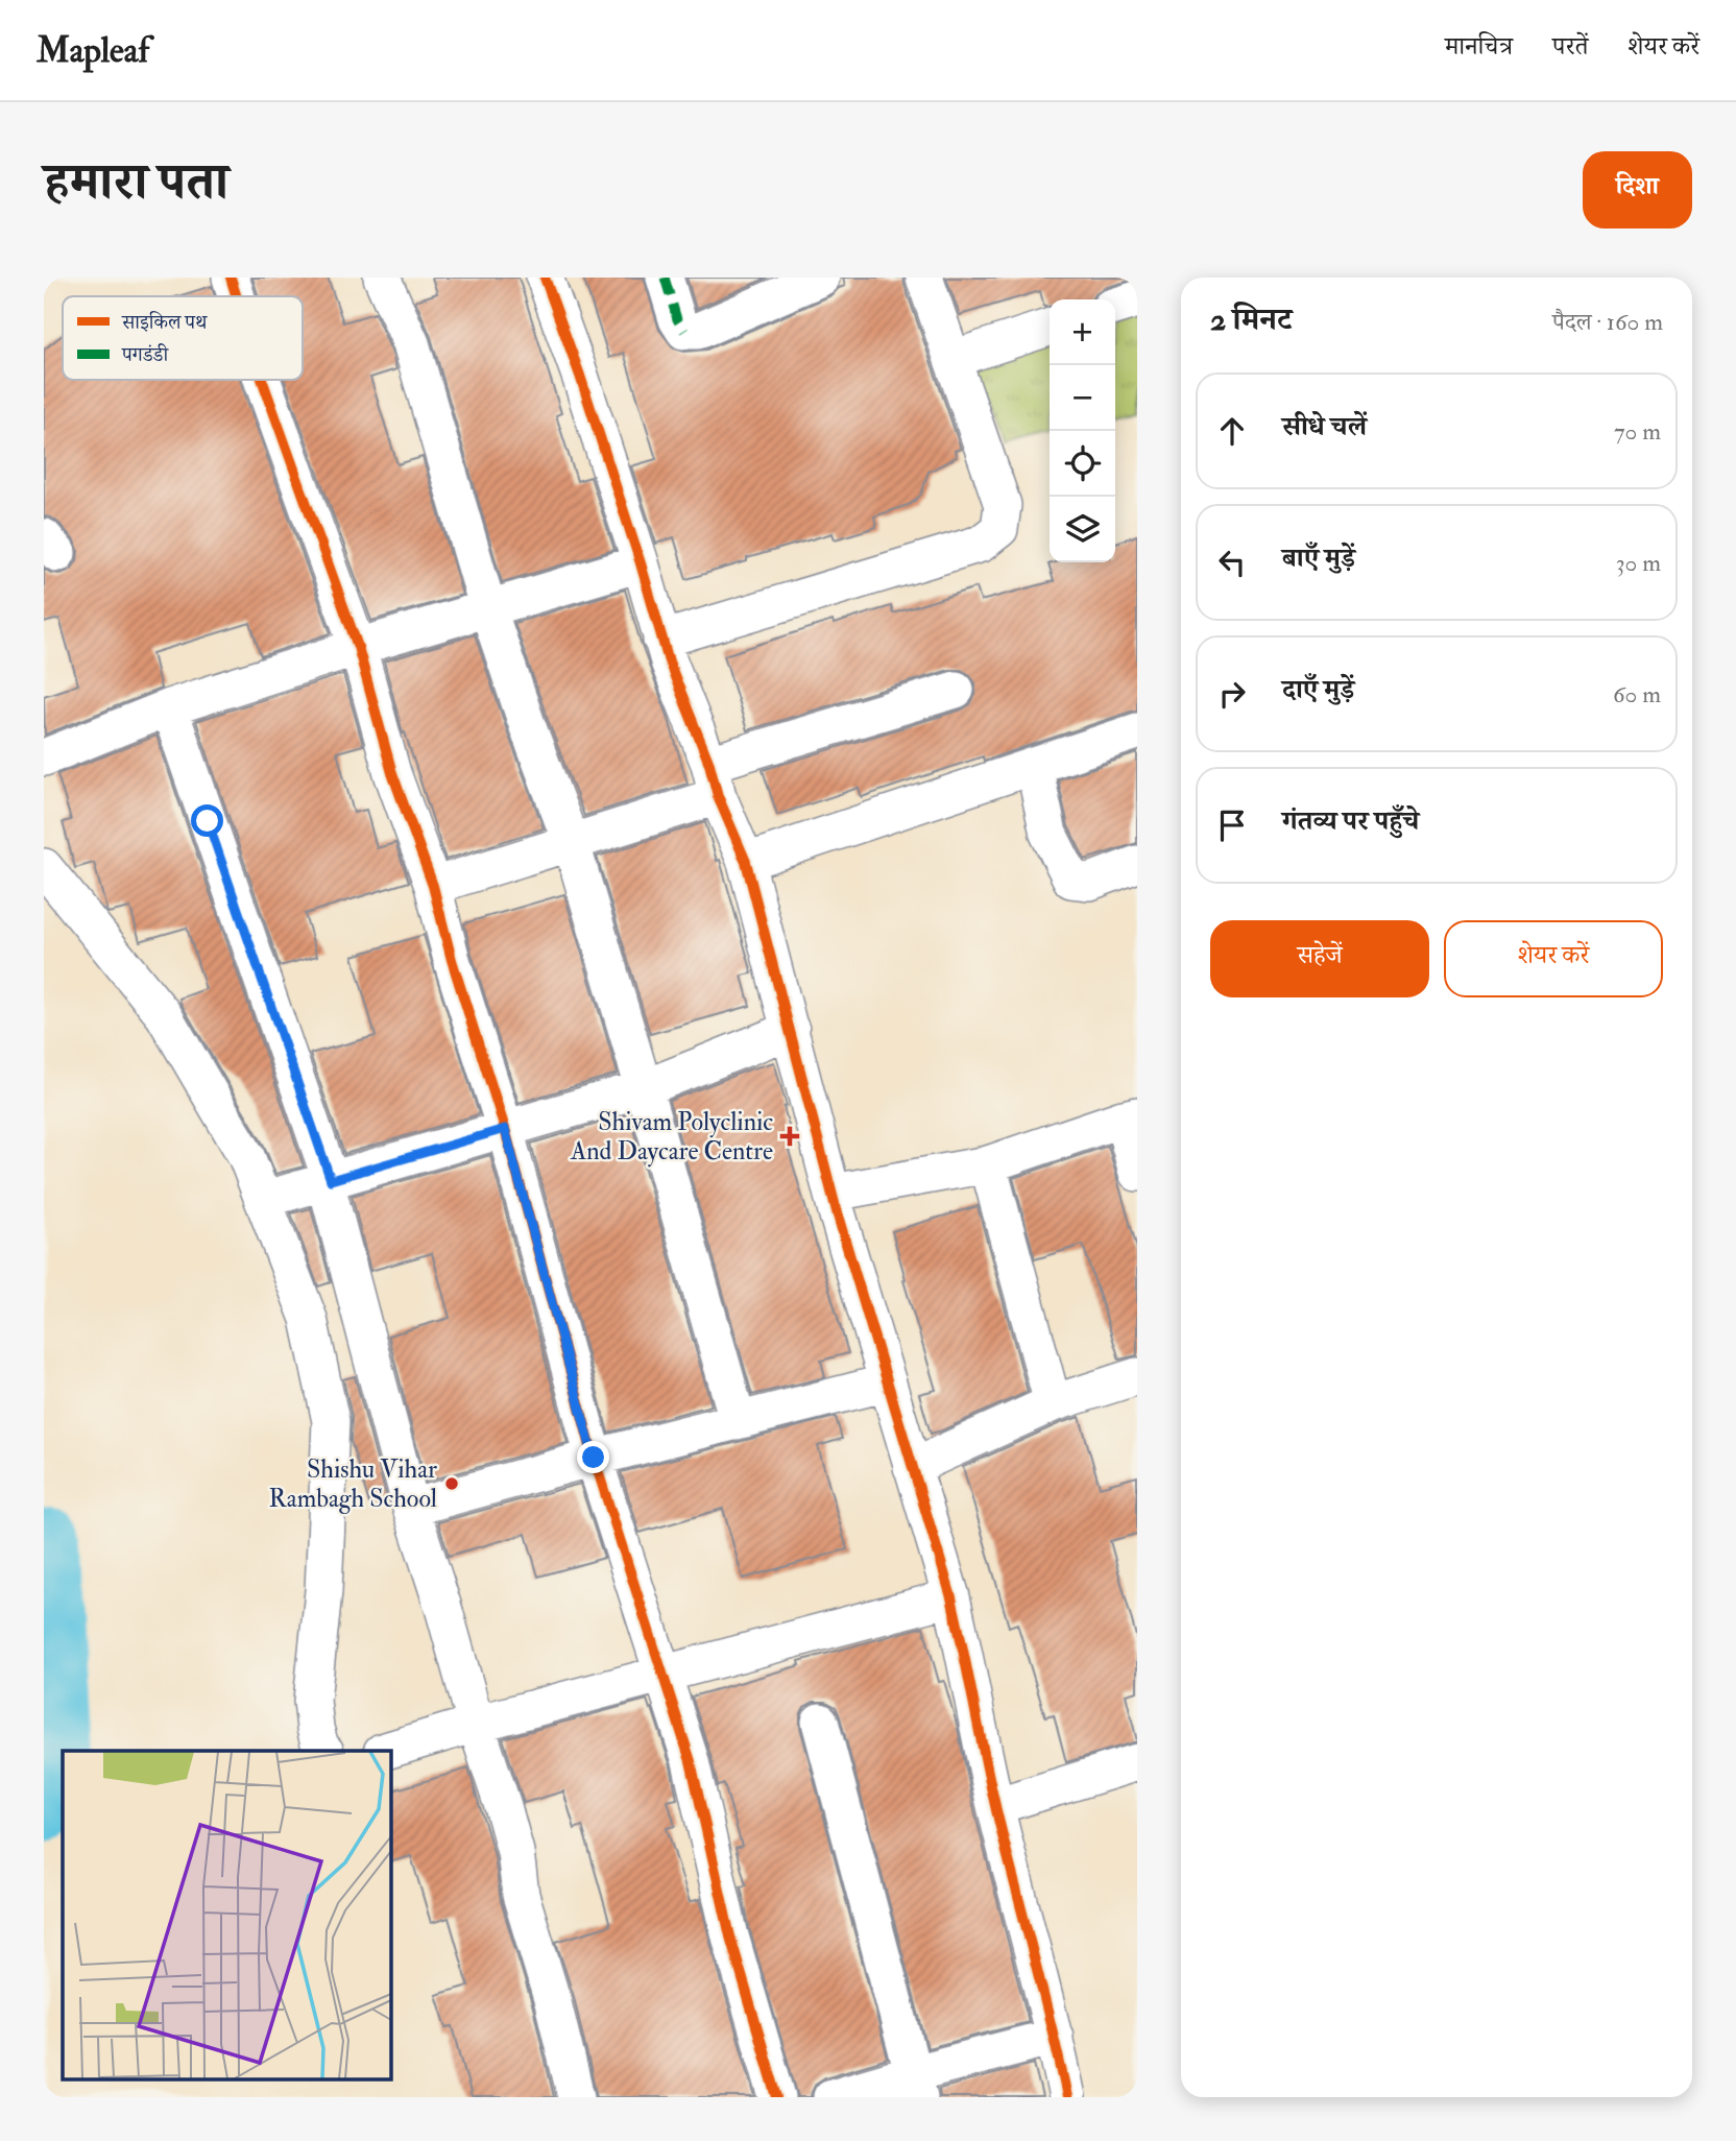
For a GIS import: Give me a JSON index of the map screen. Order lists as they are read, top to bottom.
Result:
{
  "places": {
    "health": ["Shivam Polyclinic And Daycare Centre"],
    "other": ["Shishu Vihar Rambagh School"]
  },
  "legend": ["साइकिल पथ", "पगडंडी"],
  "page": {
    "header": "Mapleaf",
    "nav": ["मानचित्र", "परतें", "शेयर करें"],
    "title": "हमारा पता",
    "buttons": [
      "दिशा",
      ["सहेजें", "शेयर करें"]
    ],
    "heading": ["2 मिनट", "पैदल · 160 m"],
    "map_buttons": ["+", "−"],
    "list": [
      ["सीधे चलें", "70 m"],
      ["बाएँ मुड़ें", "30 m"],
      ["दाएँ मुड़ें", "60 m"],
      "गंतव्य पर पहुँचे"
    ]
  }
}
